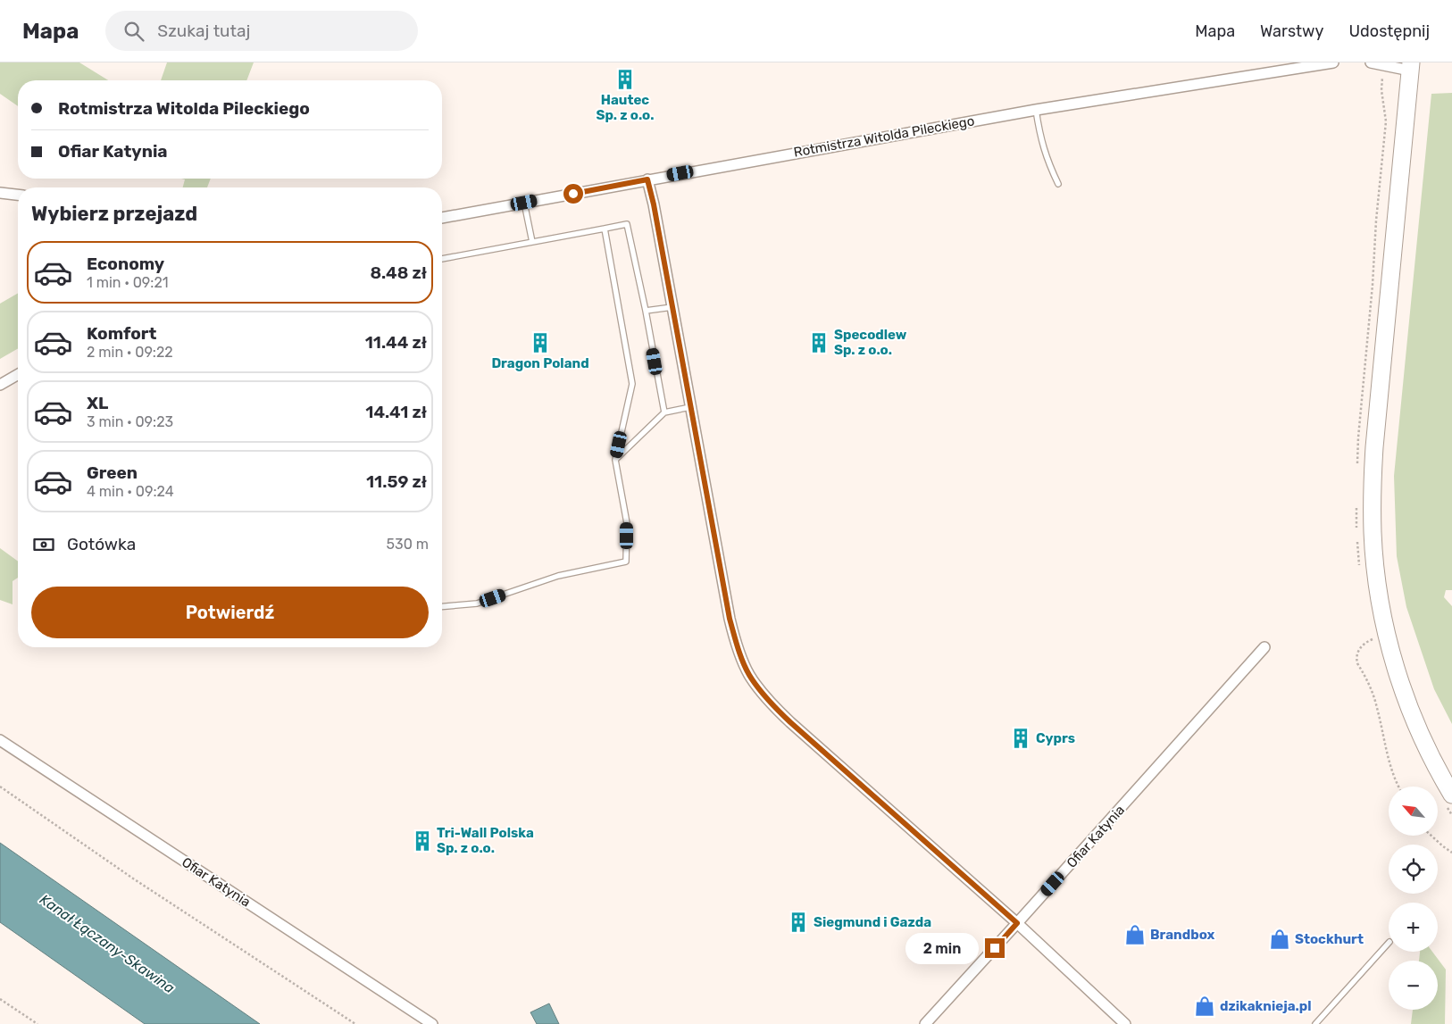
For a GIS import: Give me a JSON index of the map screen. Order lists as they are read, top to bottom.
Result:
{
  "streets": {
    "street": ["Rotmistrza Witolda Pileckiego", "Ofiar Katynia"]
  },
  "water": ["Kanał Łączany-Skawina"],
  "places": {
    "building": [
      "Hautec Sp. z o.o.",
      "Dragon Poland",
      "Specodlew Sp. z o.o.",
      "Cyprs",
      "Tri-Wall Polska Sp. z o.o.",
      "Siegmund i Gazda"
    ],
    "shop": ["Brandbox", "Stockhurt", "dzikaknieja.pl"]
  },
  "north": "top left",
  "page": {
    "header": "Mapa",
    "search": "Szukaj tutaj",
    "nav": ["Mapa", "Warstwy", "Udostępnij"],
    "banner": ["Rotmistrza Witolda Pileckiego", "Ofiar Katynia"],
    "heading": "Wybierz przejazd",
    "list": [
      {
        "name": "Economy",
        "note": "1 min · 09:21",
        "value": "8.48 zł"
      },
      {
        "name": "Komfort",
        "note": "2 min · 09:22",
        "value": "11.44 zł"
      },
      {
        "name": "XL",
        "note": "3 min · 09:23",
        "value": "14.41 zł"
      },
      {
        "name": "Green",
        "note": "4 min · 09:24",
        "value": "11.59 zł"
      }
    ],
    "pay": ["Gotówka", "530 m"],
    "buttons": "Potwierdź",
    "map_buttons": ["+", "−"],
    "bubble": "2 min"
  }
}
